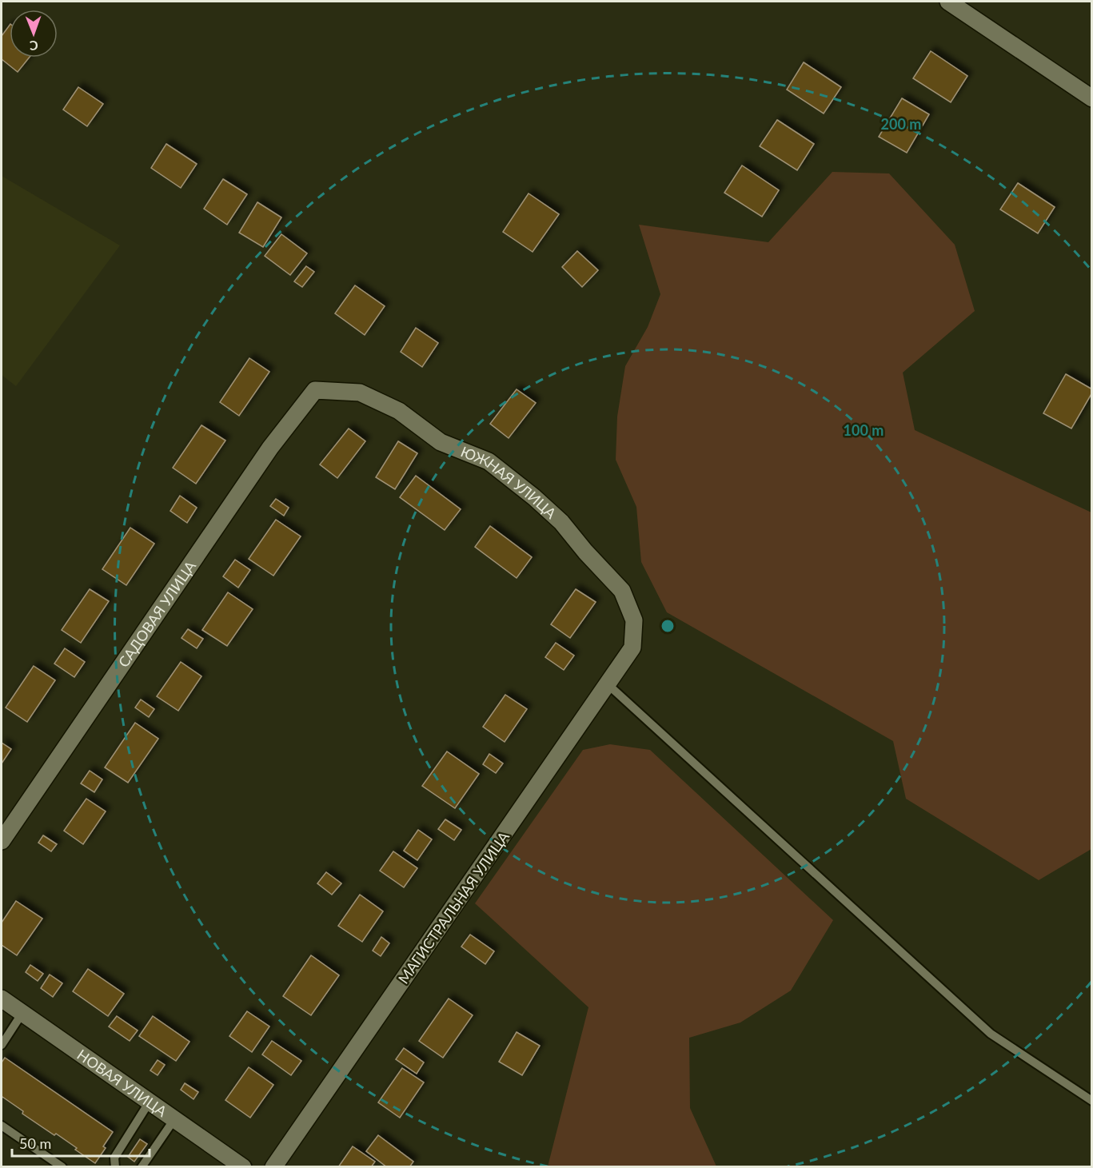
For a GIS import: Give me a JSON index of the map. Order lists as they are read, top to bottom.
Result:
{
  "streets": {
    "street": [
      "ЮЖНАЯ УЛИЦА",
      "САДОВАЯ УЛИЦА",
      "МАГИСТРАЛЬНАЯ УЛИЦА",
      "НОВАЯ УЛИЦА"
    ]
  },
  "crossings": [
    ["ЮЖНАЯ УЛИЦА", "САДОВАЯ УЛИЦА"],
    ["ЮЖНАЯ УЛИЦА", "МАГИСТРАЛЬНАЯ УЛИЦА"]
  ],
  "scale_bar": "50 m",
  "north": "bottom",
  "rings": ["200 m", "100 m"]
}
